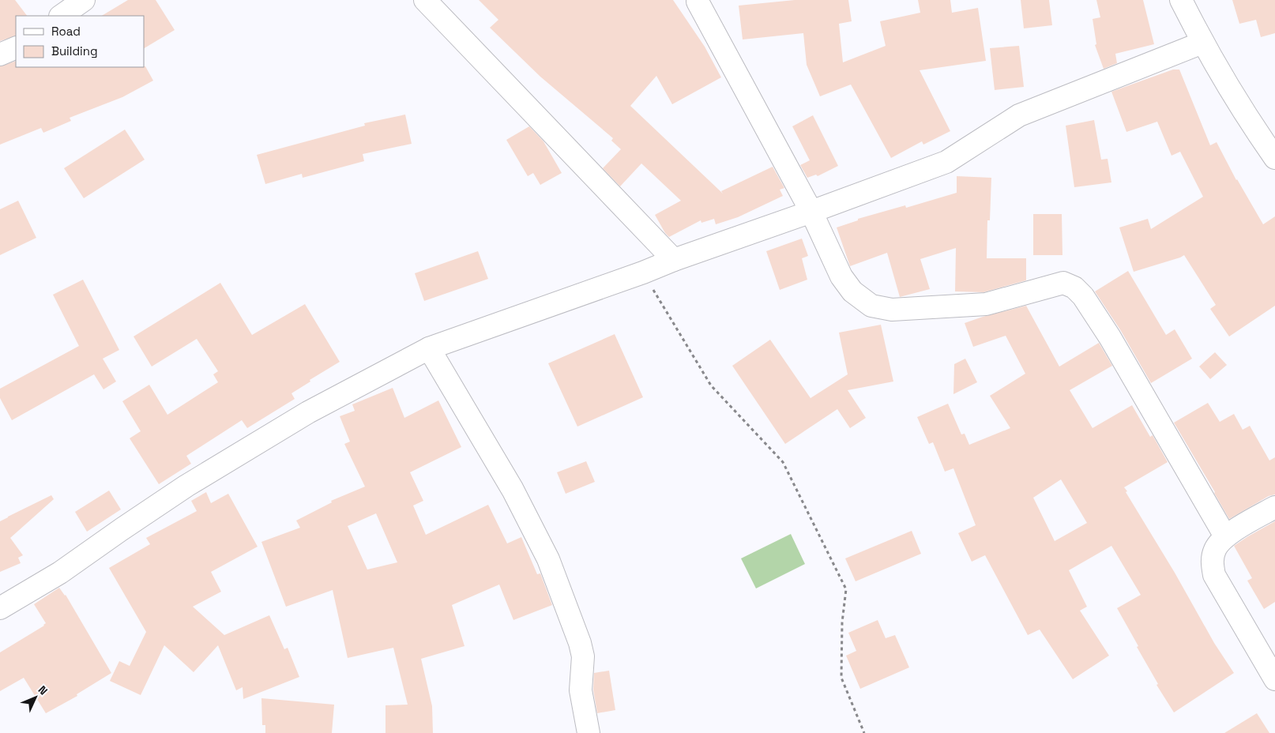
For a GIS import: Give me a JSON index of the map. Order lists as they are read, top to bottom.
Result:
{
  "legend": ["Road", "Building"],
  "north": "top right"
}
